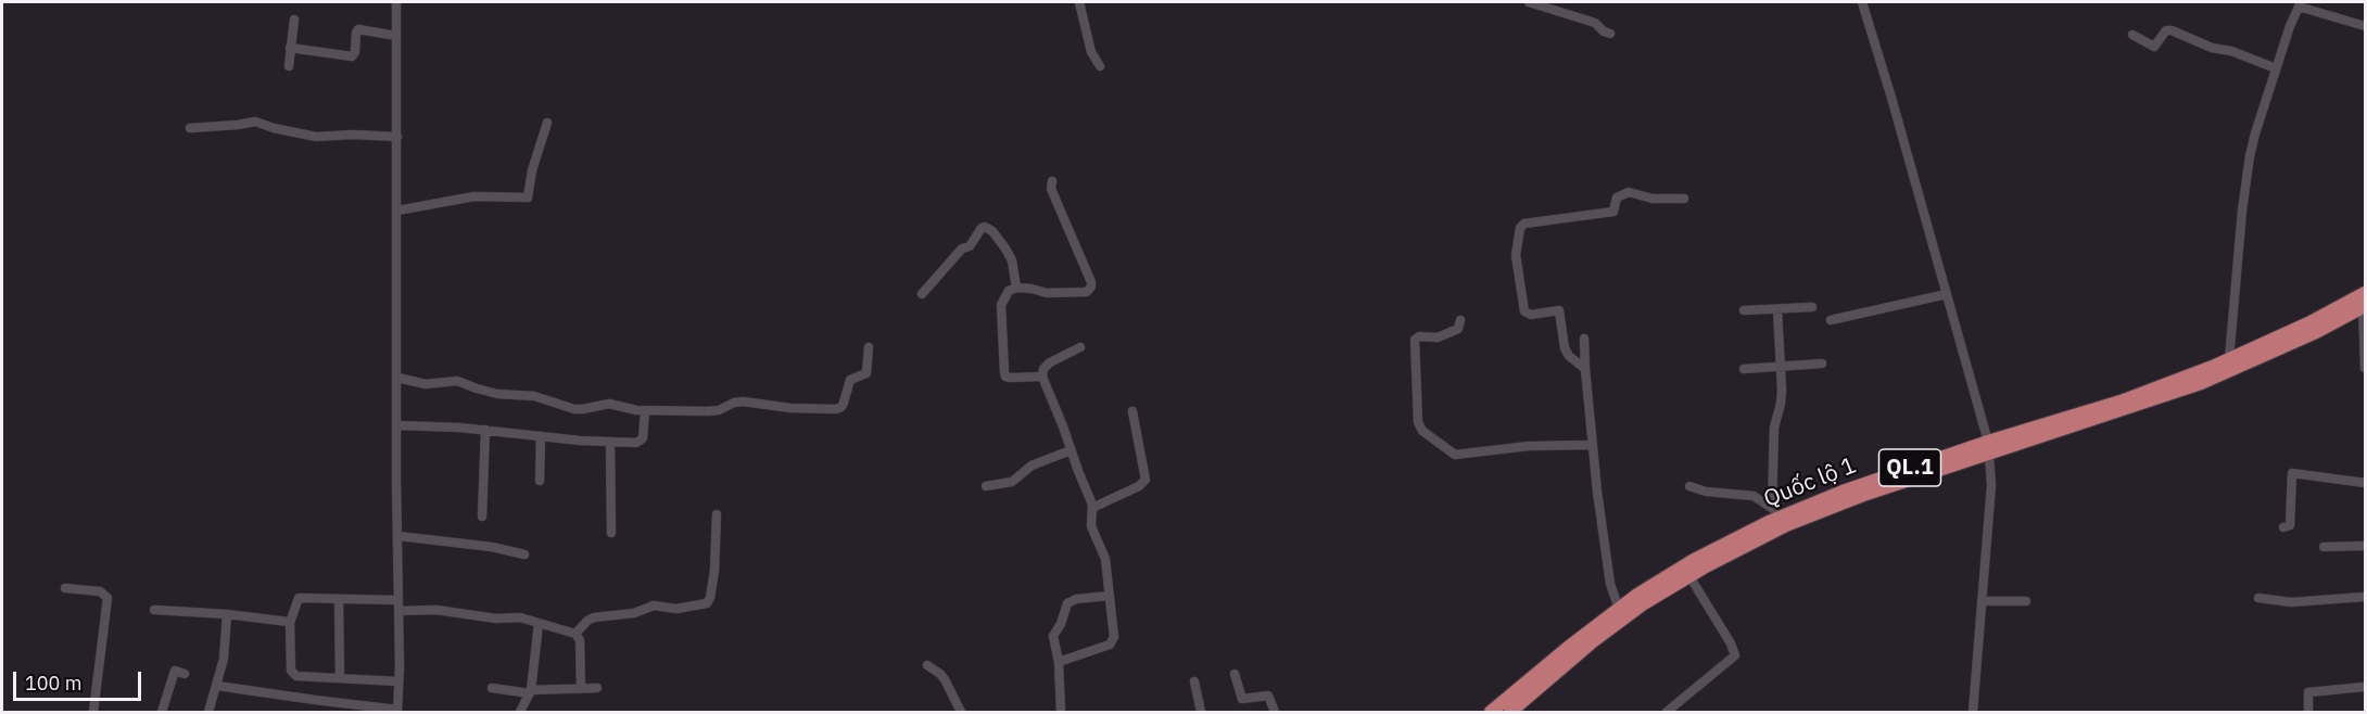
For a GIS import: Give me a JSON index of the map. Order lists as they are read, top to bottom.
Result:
{
  "streets": {
    "highway": ["QL.1", "Quốc lộ 1"]
  },
  "scale_bar": "100 m"
}
